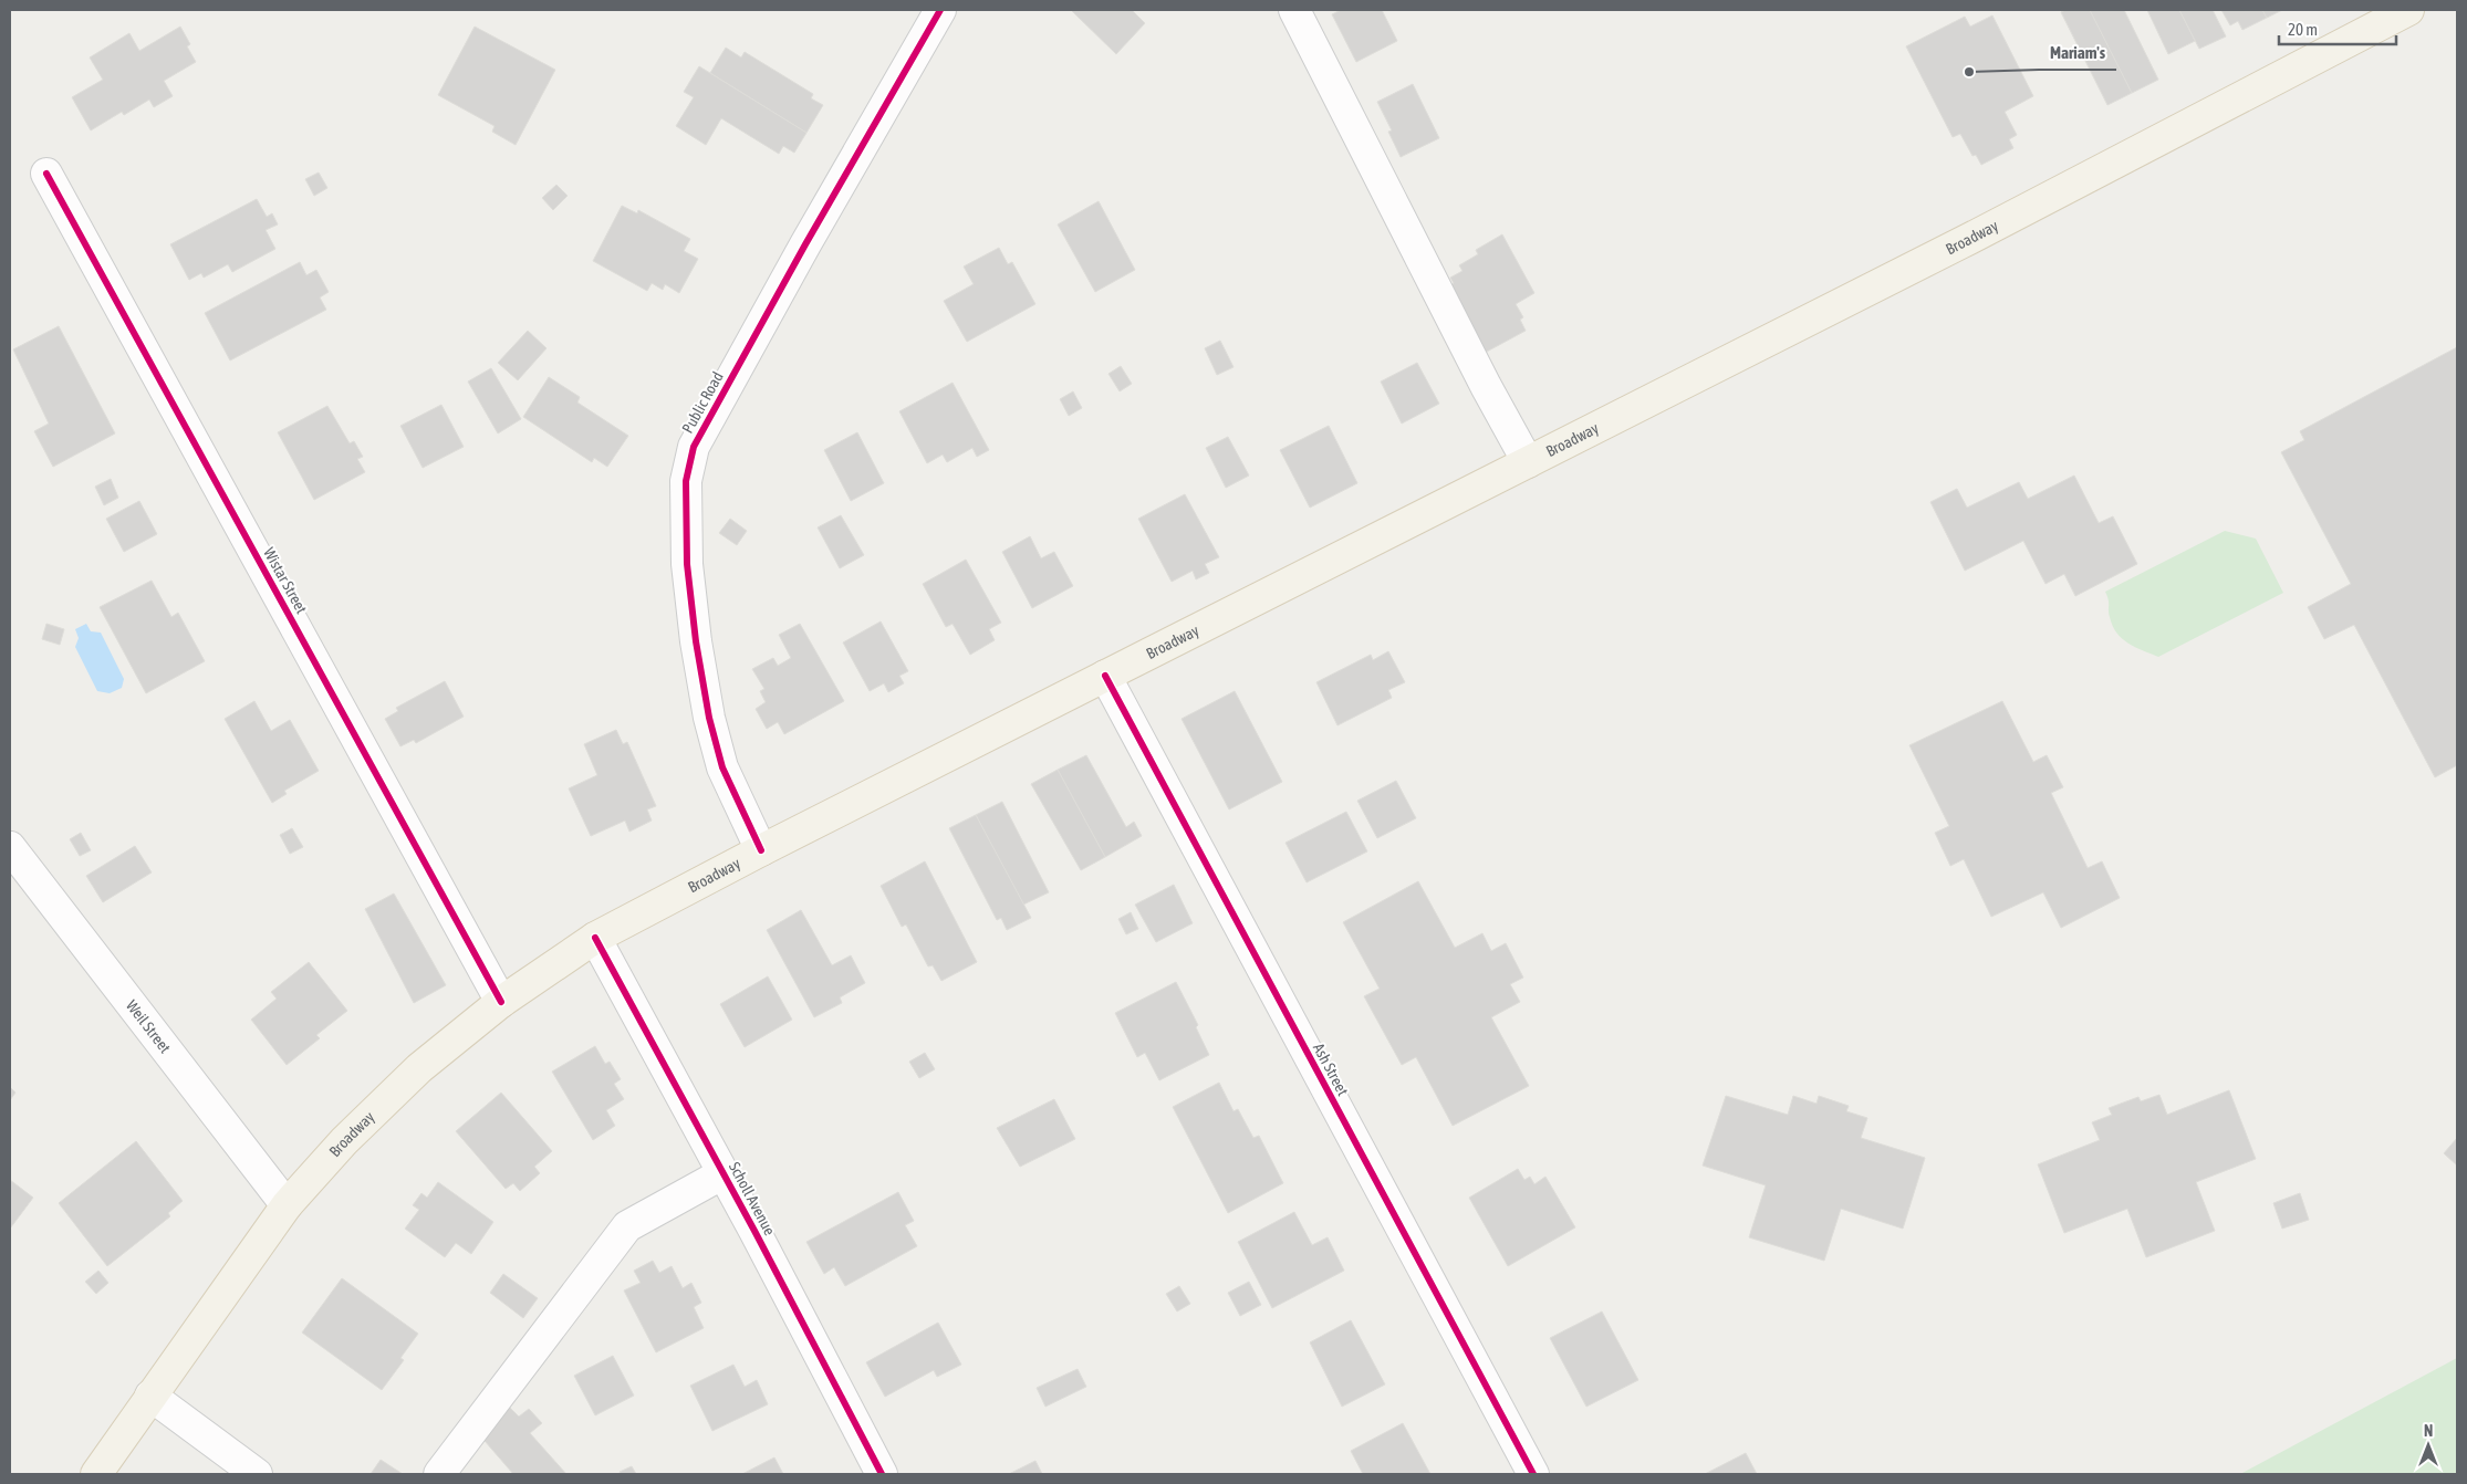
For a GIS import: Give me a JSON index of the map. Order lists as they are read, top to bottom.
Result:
{
  "streets": {
    "main road": ["Broadway"],
    "street": [
      "Public Road",
      "Wistar Street",
      "Weil Street",
      "Ash Street",
      "Scholl Avenue"
    ]
  },
  "crossings": [
    ["Broadway", "Public Road"],
    ["Broadway", "Wistar Street"],
    ["Broadway", "Weil Street"],
    ["Broadway", "Ash Street"],
    ["Broadway", "Scholl Avenue"]
  ],
  "places": ["Mariam's"],
  "scale_bar": "20 m",
  "north": "top"
}
